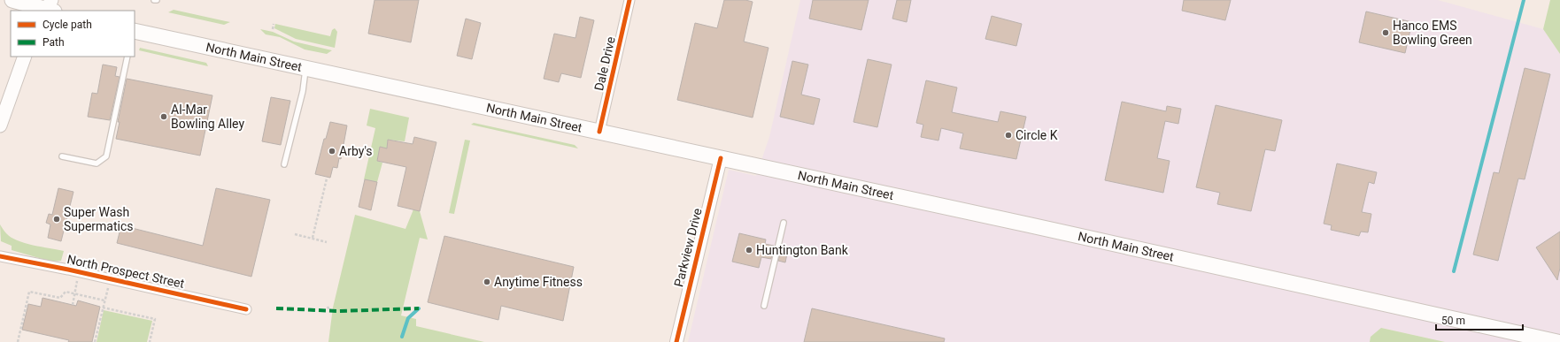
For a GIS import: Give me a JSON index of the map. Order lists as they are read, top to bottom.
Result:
{
  "streets": {
    "main road": ["North Main Street"],
    "street": ["Dale Drive", "Parkview Drive", "North Prospect Street"]
  },
  "crossings": [
    ["North Main Street", "Dale Drive"],
    ["North Main Street", "Parkview Drive"]
  ],
  "places": [
    "Hanco EMS Bowling Green",
    "Al-Mar Bowling Alley",
    "Circle K",
    "Arby's",
    "Super Wash Supermatics",
    "Huntington Bank",
    "Anytime Fitness"
  ],
  "legend": ["Cycle path", "Path"],
  "scale_bar": "50 m"
}
